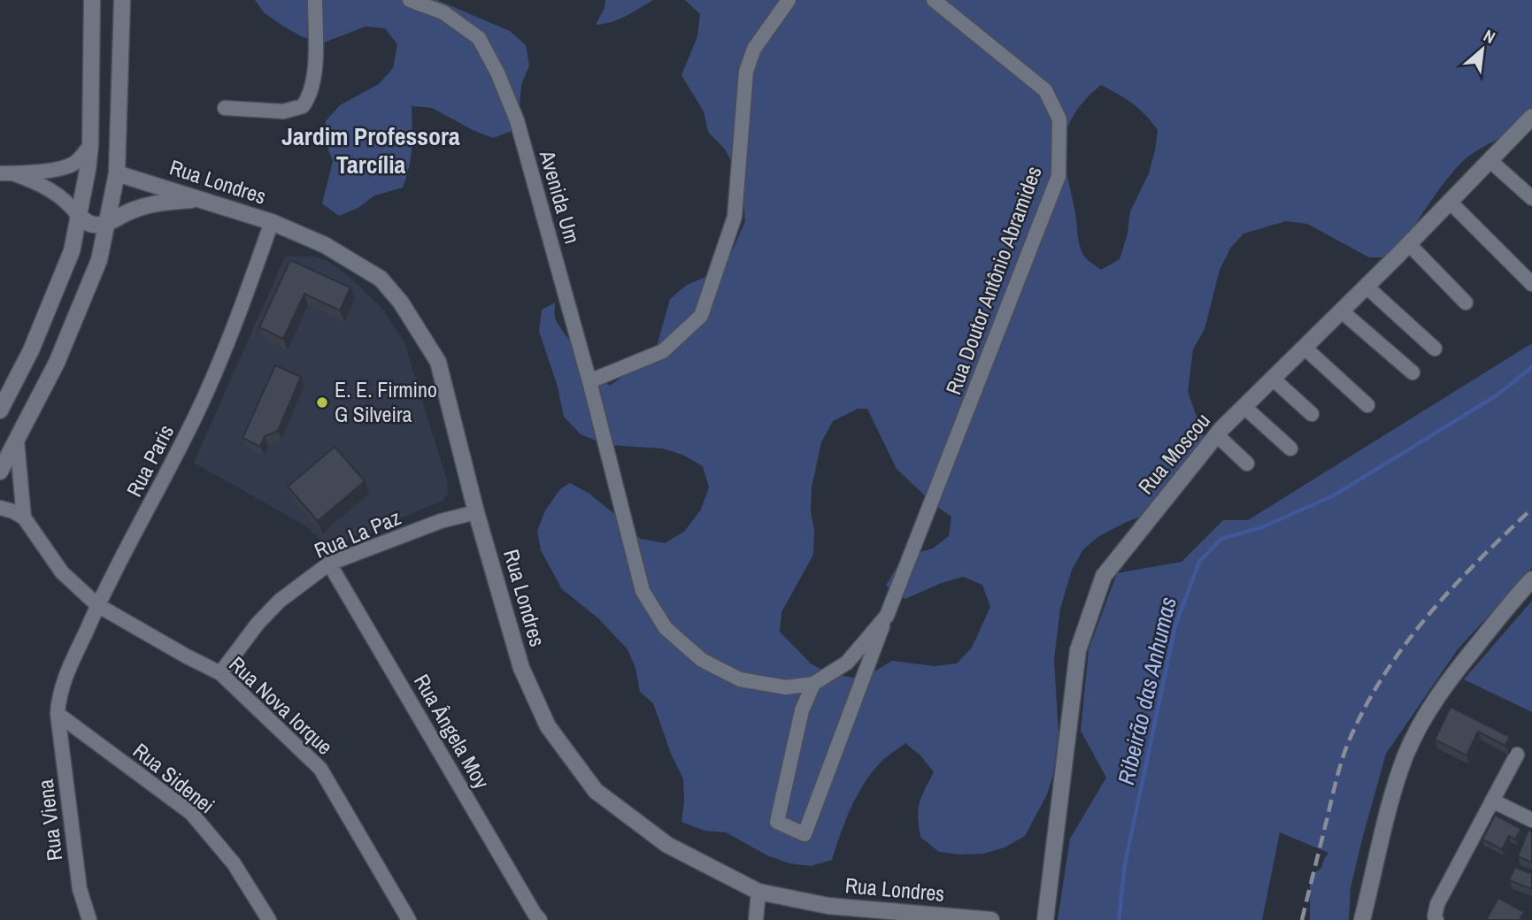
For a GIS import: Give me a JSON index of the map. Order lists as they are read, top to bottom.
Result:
{
  "streets": {
    "street": [
      "Rua Londres",
      "Avenida Um",
      "Rua Doutor Antônio Abramides",
      "Rua Moscou",
      "Rua Paris",
      "Rua La Paz",
      "Rua Nova Iorque",
      "Rua Ângela Moy",
      "Rua Sidenei",
      "Rua Viena"
    ]
  },
  "crossings": [
    ["Rua Londres", "Rua Paris"],
    ["Rua Londres", "Rua La Paz"],
    ["Avenida Um", "Rua Doutor Antônio Abramides"],
    ["Rua Paris", "Rua Nova Iorque"],
    ["Rua Paris", "Rua Sidenei"],
    ["Rua Paris", "Rua Viena"],
    ["Rua La Paz", "Rua Nova Iorque"],
    ["Rua La Paz", "Rua Ângela Moy"],
    ["Rua Sidenei", "Rua Viena"]
  ],
  "districts": ["Jardim Professora Tarcília"],
  "water": ["Ribeirão das Anhumas"],
  "places": ["E. E. Firmino G Silveira"],
  "north": "top right"
}
